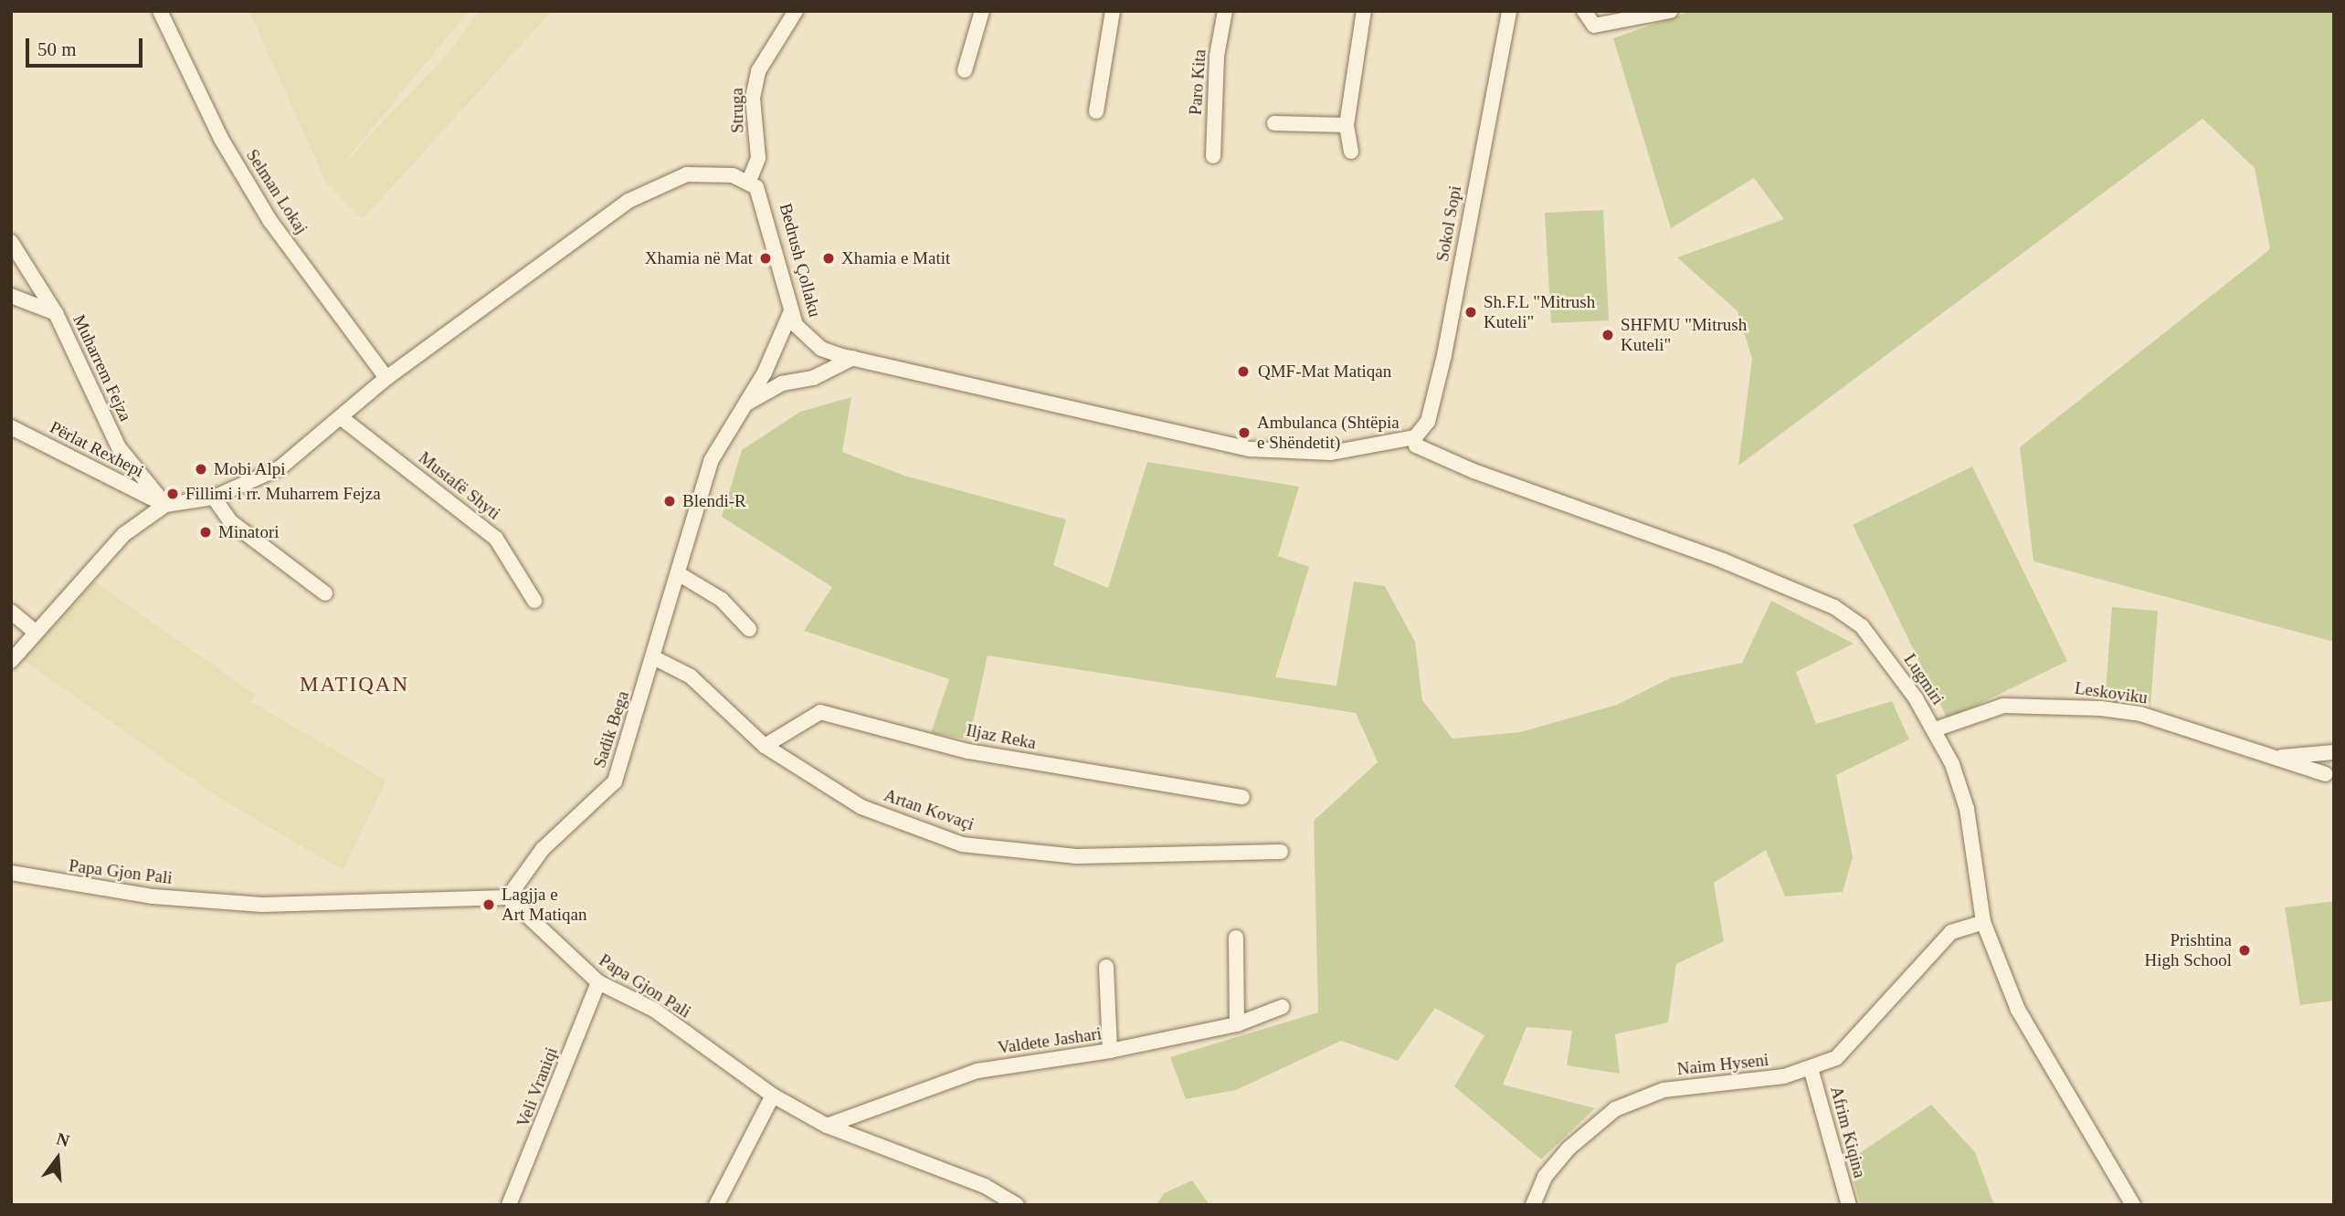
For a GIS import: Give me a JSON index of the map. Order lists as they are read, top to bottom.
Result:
{
  "streets": {
    "street": [
      "Paro Kita",
      "Struga",
      "Selman Lokaj",
      "Sokol Sopi",
      "Bedrush Çollaku",
      "Muharrem Fejza",
      "Përlat Rexhepi",
      "Mustafë Shyti",
      "Lugmiri",
      "Leskoviku",
      "Sadik Bega",
      "Iljaz Reka",
      "Artan Kovaçi",
      "Papa Gjon Pali",
      "Valdete Jashari",
      "Naim Hyseni",
      "Veli Vraniqi",
      "Afrim Kiqina"
    ]
  },
  "crossings": [
    ["Struga", "Bedrush Çollaku"],
    ["Sokol Sopi", "Bedrush Çollaku"],
    ["Sokol Sopi", "Lugmiri"],
    ["Bedrush Çollaku", "Lugmiri"],
    ["Bedrush Çollaku", "Sadik Bega"],
    ["Muharrem Fejza", "Përlat Rexhepi"],
    ["Lugmiri", "Leskoviku"],
    ["Lugmiri", "Naim Hyseni"],
    ["Sadik Bega", "Artan Kovaçi"],
    ["Sadik Bega", "Papa Gjon Pali"],
    ["Iljaz Reka", "Artan Kovaçi"],
    ["Papa Gjon Pali", "Valdete Jashari"],
    ["Papa Gjon Pali", "Veli Vraniqi"],
    ["Naim Hyseni", "Afrim Kiqina"]
  ],
  "districts": ["MATIQAN"],
  "places": [
    "Xhamia në Mat",
    "Xhamia e Matit",
    "Sh.F.L \"Mitrush Kuteli\"",
    "SHFMU \"Mitrush Kuteli\"",
    "QMF-Mat Matiqan",
    "Ambulanca (Shtëpia e Shëndetit)",
    "Mobi Alpi",
    "Fillimi i rr. Muharrem Fejza",
    "Blendi-R",
    "Minatori",
    "Lagjja e Art Matiqan",
    "Prishtina High School"
  ],
  "scale_bar": "50 m",
  "north": "top"
}
